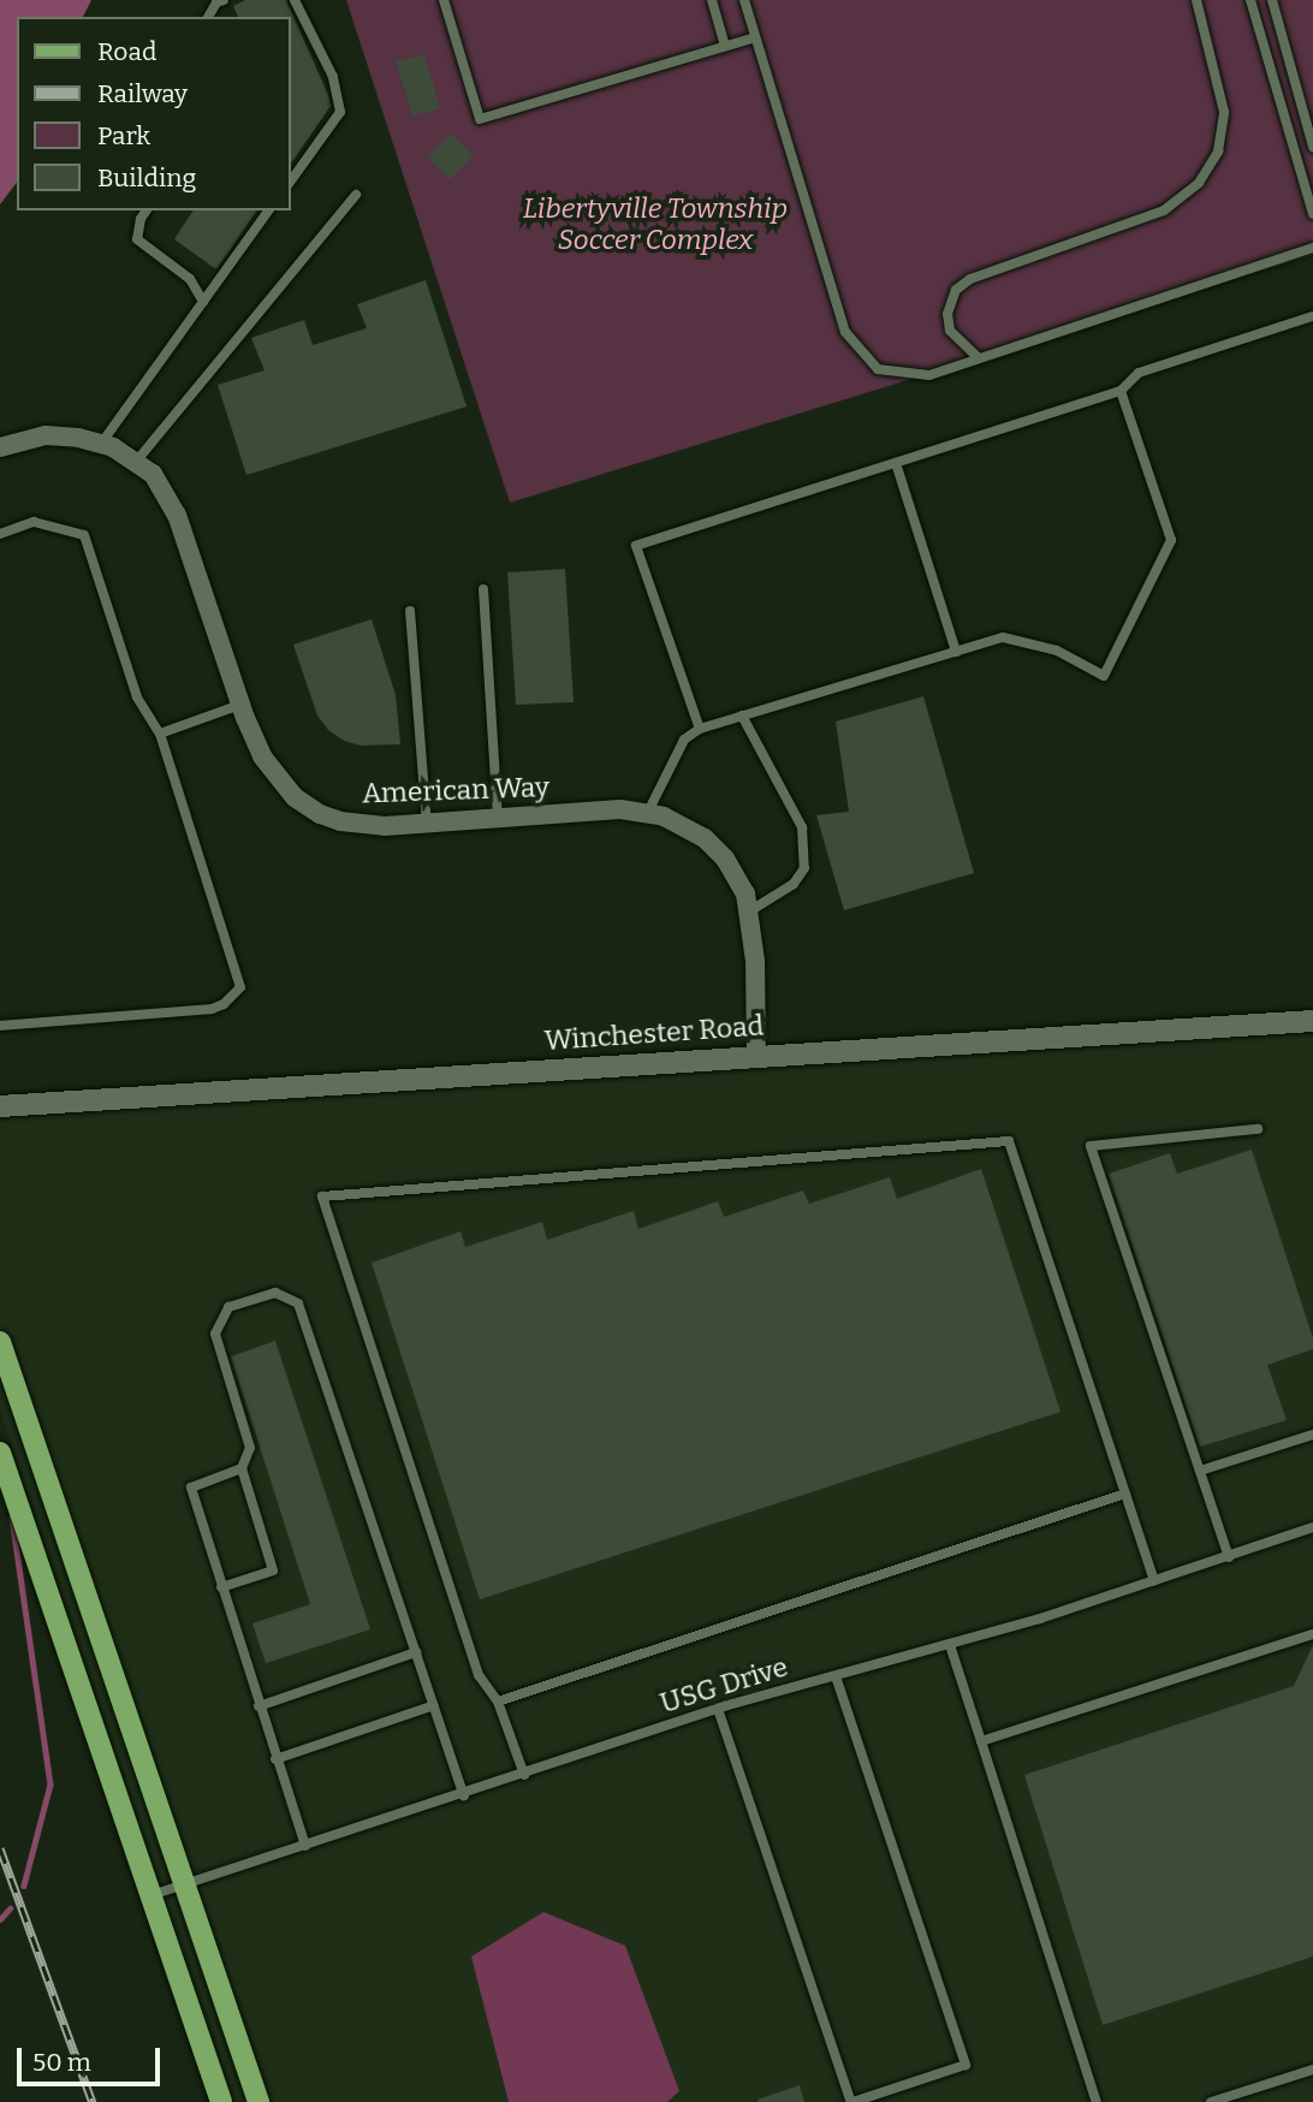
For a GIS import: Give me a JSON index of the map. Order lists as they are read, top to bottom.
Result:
{
  "streets": {
    "main road": ["Winchester Road"],
    "street": ["American Way"],
    "lane": ["USG Drive"]
  },
  "crossings": [
    ["American Way", "Winchester Road"]
  ],
  "parks": ["Libertyville Township Soccer Complex"],
  "legend": [
    "Road",
    "Railway",
    "Park",
    "Building"
  ],
  "scale_bar": "50 m"
}
